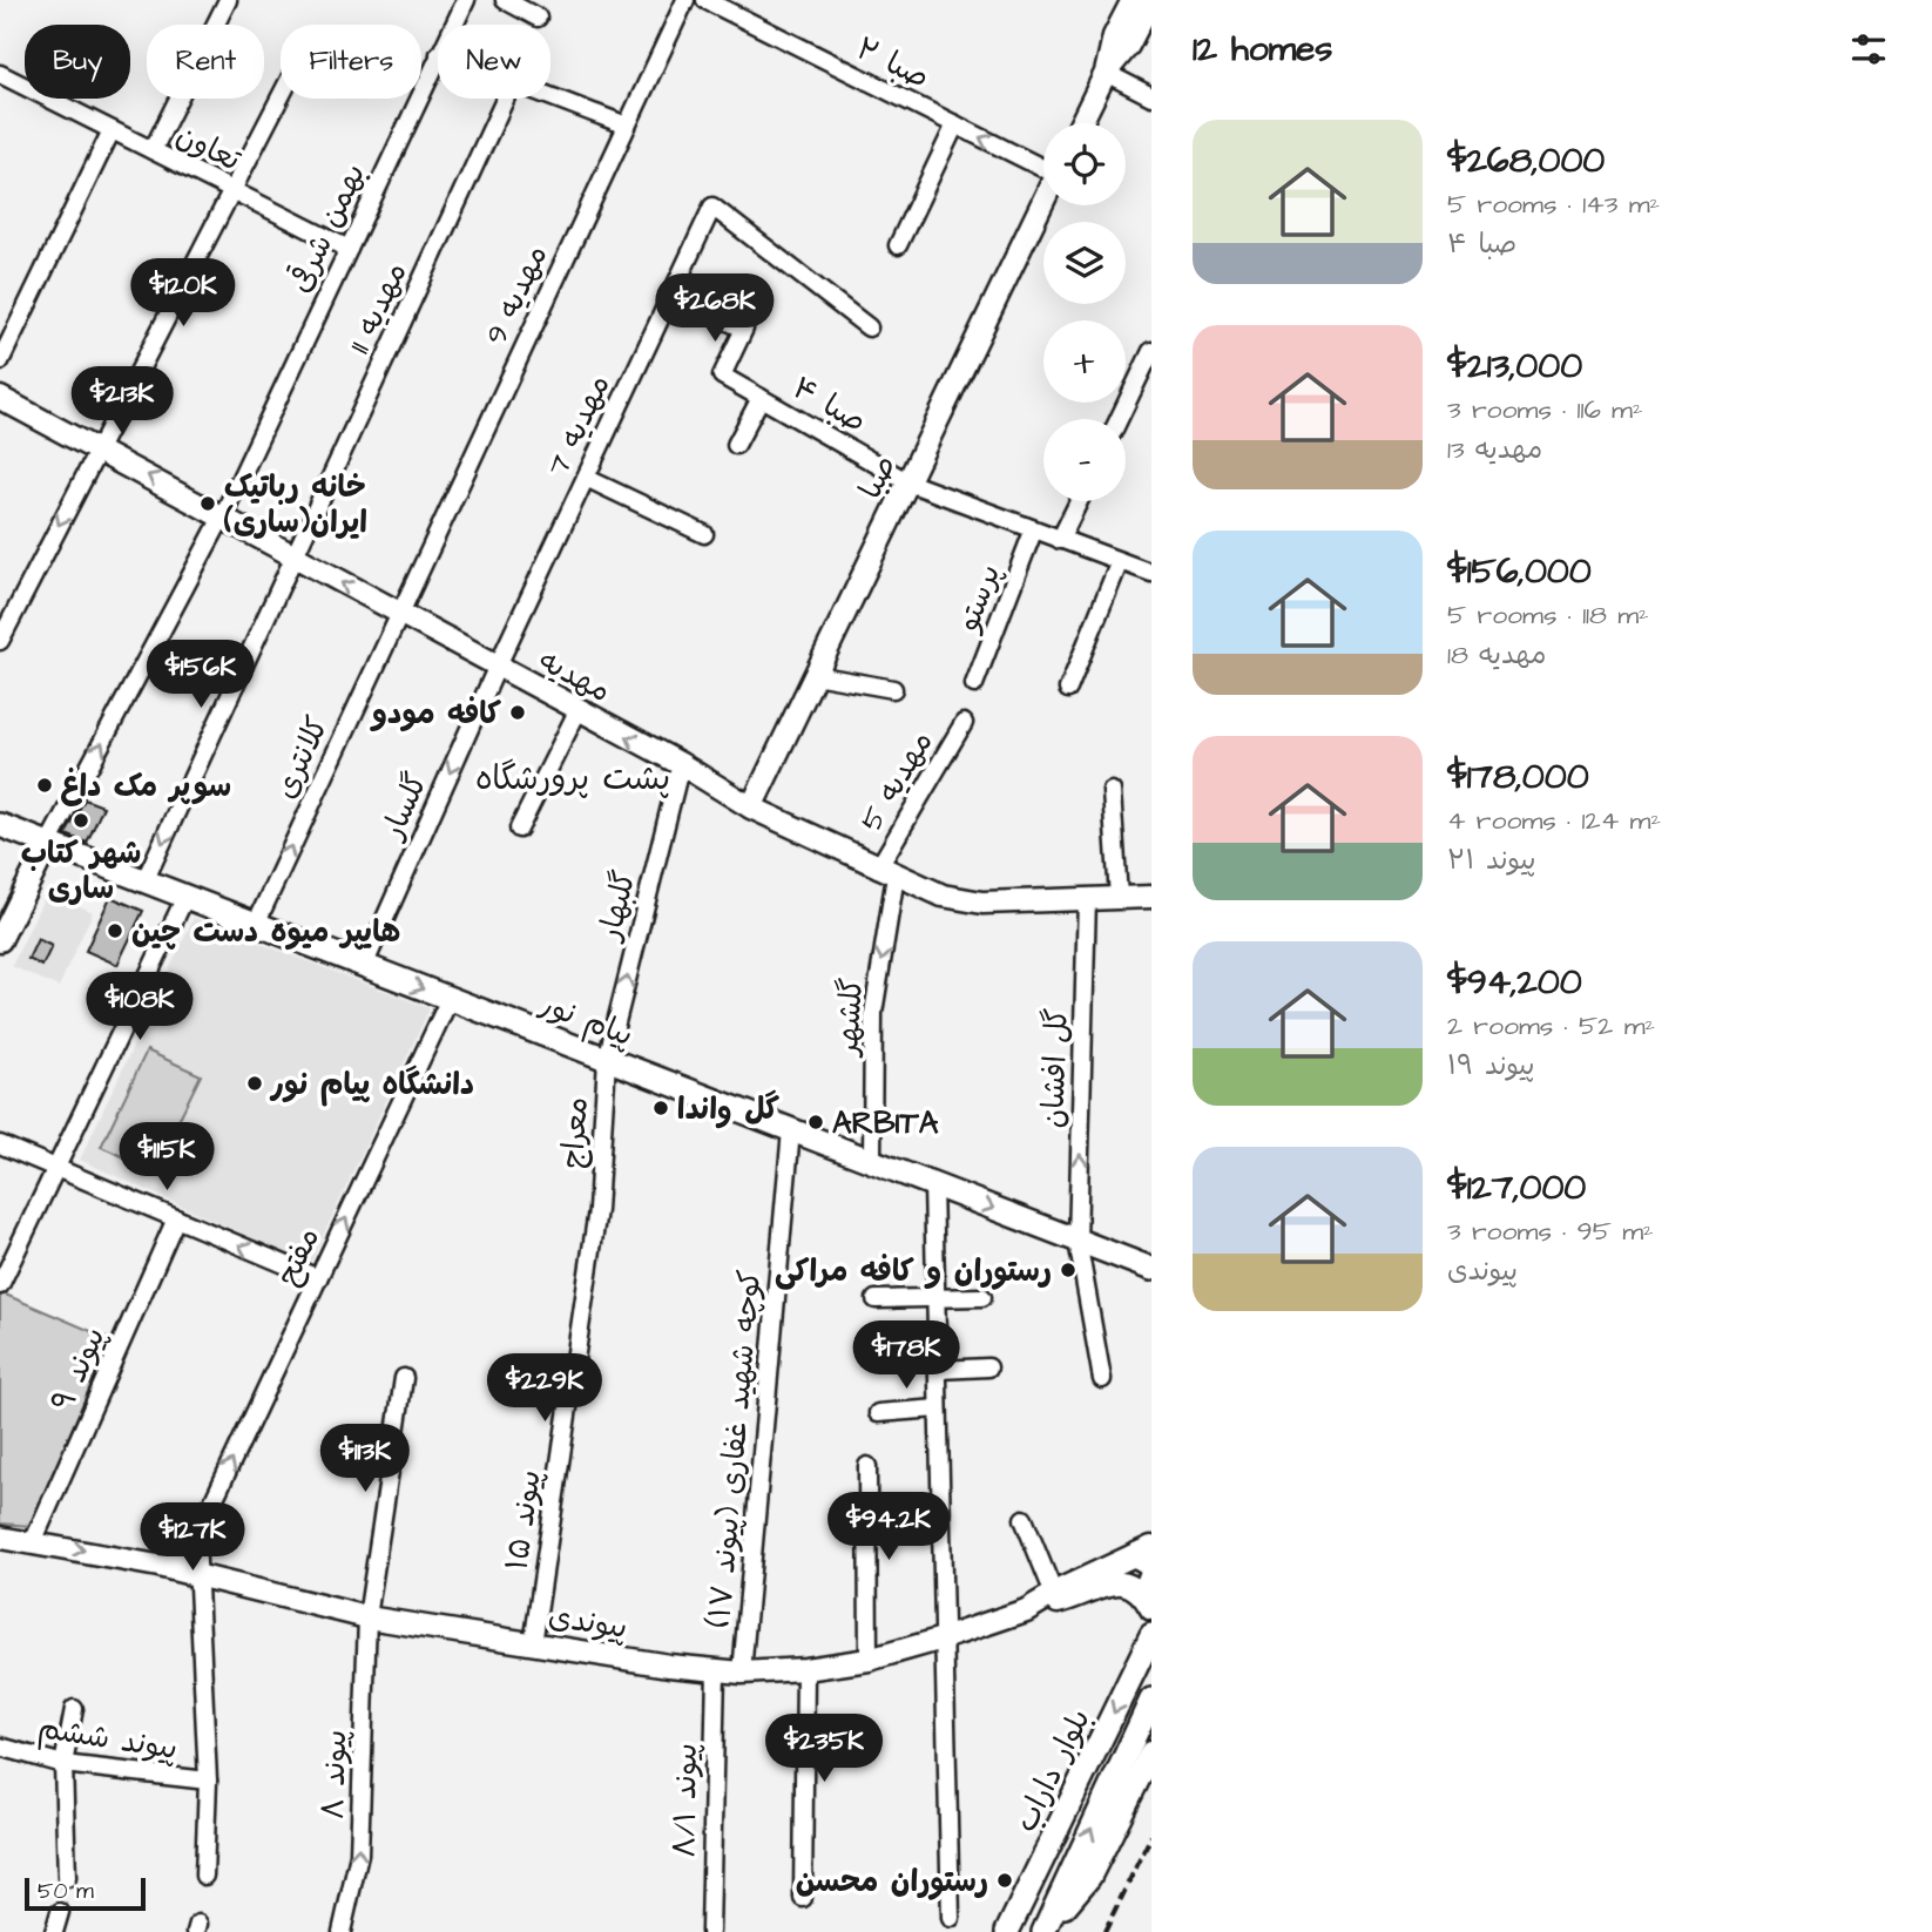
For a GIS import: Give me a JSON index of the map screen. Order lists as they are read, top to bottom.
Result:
{
  "streets": {
    "main road": ["پیام نور", "بلوار داراب"],
    "street": [
      "صبا ۲",
      "تعاون",
      "بهمن شرقی",
      "مهدیه 9",
      "مهدیه 11",
      "صبا ۴",
      "مهدیه 7",
      "صبا",
      "پرستو",
      "مهدیه",
      "کلانتری",
      "مهدیه 5",
      "گلسار",
      "گلبهار",
      "گلشهر",
      "گل افشان",
      "معراج",
      "مفتح",
      "پیوند ۹",
      "کوچه شهید غفاری (پیوند ۱۷)",
      "پیوند ۱۵",
      "پیوندی",
      "پیوند ششم",
      "پیوند ۸",
      "پیوند ۸/۱"
    ]
  },
  "crossings": [
    ["تعاون", "بهمن شرقی"],
    ["بهمن شرقی", "مهدیه"],
    ["بهمن شرقی", "پیام نور"],
    ["مهدیه 9", "مهدیه"],
    ["مهدیه 9", "کلانتری"],
    ["مهدیه 11", "مهدیه"],
    ["مهدیه 11", "پیام نور"],
    ["صبا ۴", "مهدیه 7"],
    ["صبا ۴", "صبا"],
    ["صبا ۴", "پرستو"],
    ["مهدیه 7", "مهدیه"],
    ["مهدیه 7", "گلسار"],
    ["صبا", "مهدیه"],
    ["مهدیه", "کلانتری"],
    ["مهدیه", "مهدیه 5"],
    ["مهدیه", "گلسار"],
    ["مهدیه", "گلبهار"],
    ["مهدیه", "گلشهر"],
    ["مهدیه", "گل افشان"],
    ["کلانتری", "پیام نور"],
    ["مهدیه 5", "گلشهر"],
    ["گلسار", "پیام نور"],
    ["گلبهار", "پیام نور"],
    ["گلبهار", "معراج"],
    ["گلشهر", "پیام نور"],
    ["پیام نور", "گل افشان"],
    ["پیام نور", "معراج"],
    ["پیام نور", "مفتح"],
    ["پیام نور", "کوچه شهید غفاری (پیوند ۱۷)"],
    ["معراج", "پیوند ۱۵"],
    ["مفتح", "پیوند ششم"],
    ["پیوند ۹", "پیوندی"],
    ["کوچه شهید غفاری (پیوند ۱۷)", "پیوندی"],
    ["پیوند ۱۵", "پیوندی"],
    ["پیوندی", "پیوند ششم"],
    ["پیوندی", "پیوند ۸"],
    ["پیوندی", "پیوند ۸/۱"]
  ],
  "one_way": [
    "مهدیه 11",
    "کلانتری",
    "گلشهر",
    "گل افشان",
    "مفتح",
    "پیوند ۸"
  ],
  "districts": ["پشت پرورشگاه"],
  "places": [
    "خانه رباتیک ایران(ساری)",
    "کافه مودو",
    "سوپر مک داغ",
    "شهر کتاب ساری",
    "هایپر میوه دست چین",
    "دانشگاه پیام نور",
    "گل واندا",
    "ARBITA",
    "رستوران و کافه مراکی",
    "رستوران محسن"
  ],
  "scale_bar": "50 m",
  "page": {
    "heading": "12 homes",
    "chip": [
      "Buy",
      "Rent",
      "Filters",
      "New"
    ],
    "list": [
      {
        "name": "$268,000",
        "note": "5 rooms · 143 m² · صبا ۴"
      },
      {
        "name": "$213,000",
        "note": "3 rooms · 116 m² · مهدیه 13"
      },
      {
        "name": "$156,000",
        "note": "5 rooms · 118 m² · مهدیه 18"
      },
      {
        "name": "$178,000",
        "note": "4 rooms · 124 m² · پیوند ۲۱"
      },
      {
        "name": "$94,200",
        "note": "2 rooms · 52 m² · پیوند ۱۹"
      },
      {
        "name": "$127,000",
        "note": "3 rooms · 95 m² · پیوندی"
      }
    ],
    "map_buttons": ["+", "−"],
    "price": [
      "$120K",
      "$268K",
      "$213K",
      "$156K",
      "$108K",
      "$115K",
      "$178K",
      "$229K",
      "$113K",
      "$94.2K",
      "$127K",
      "$235K"
    ],
    "scale": "50 m"
  }
}
